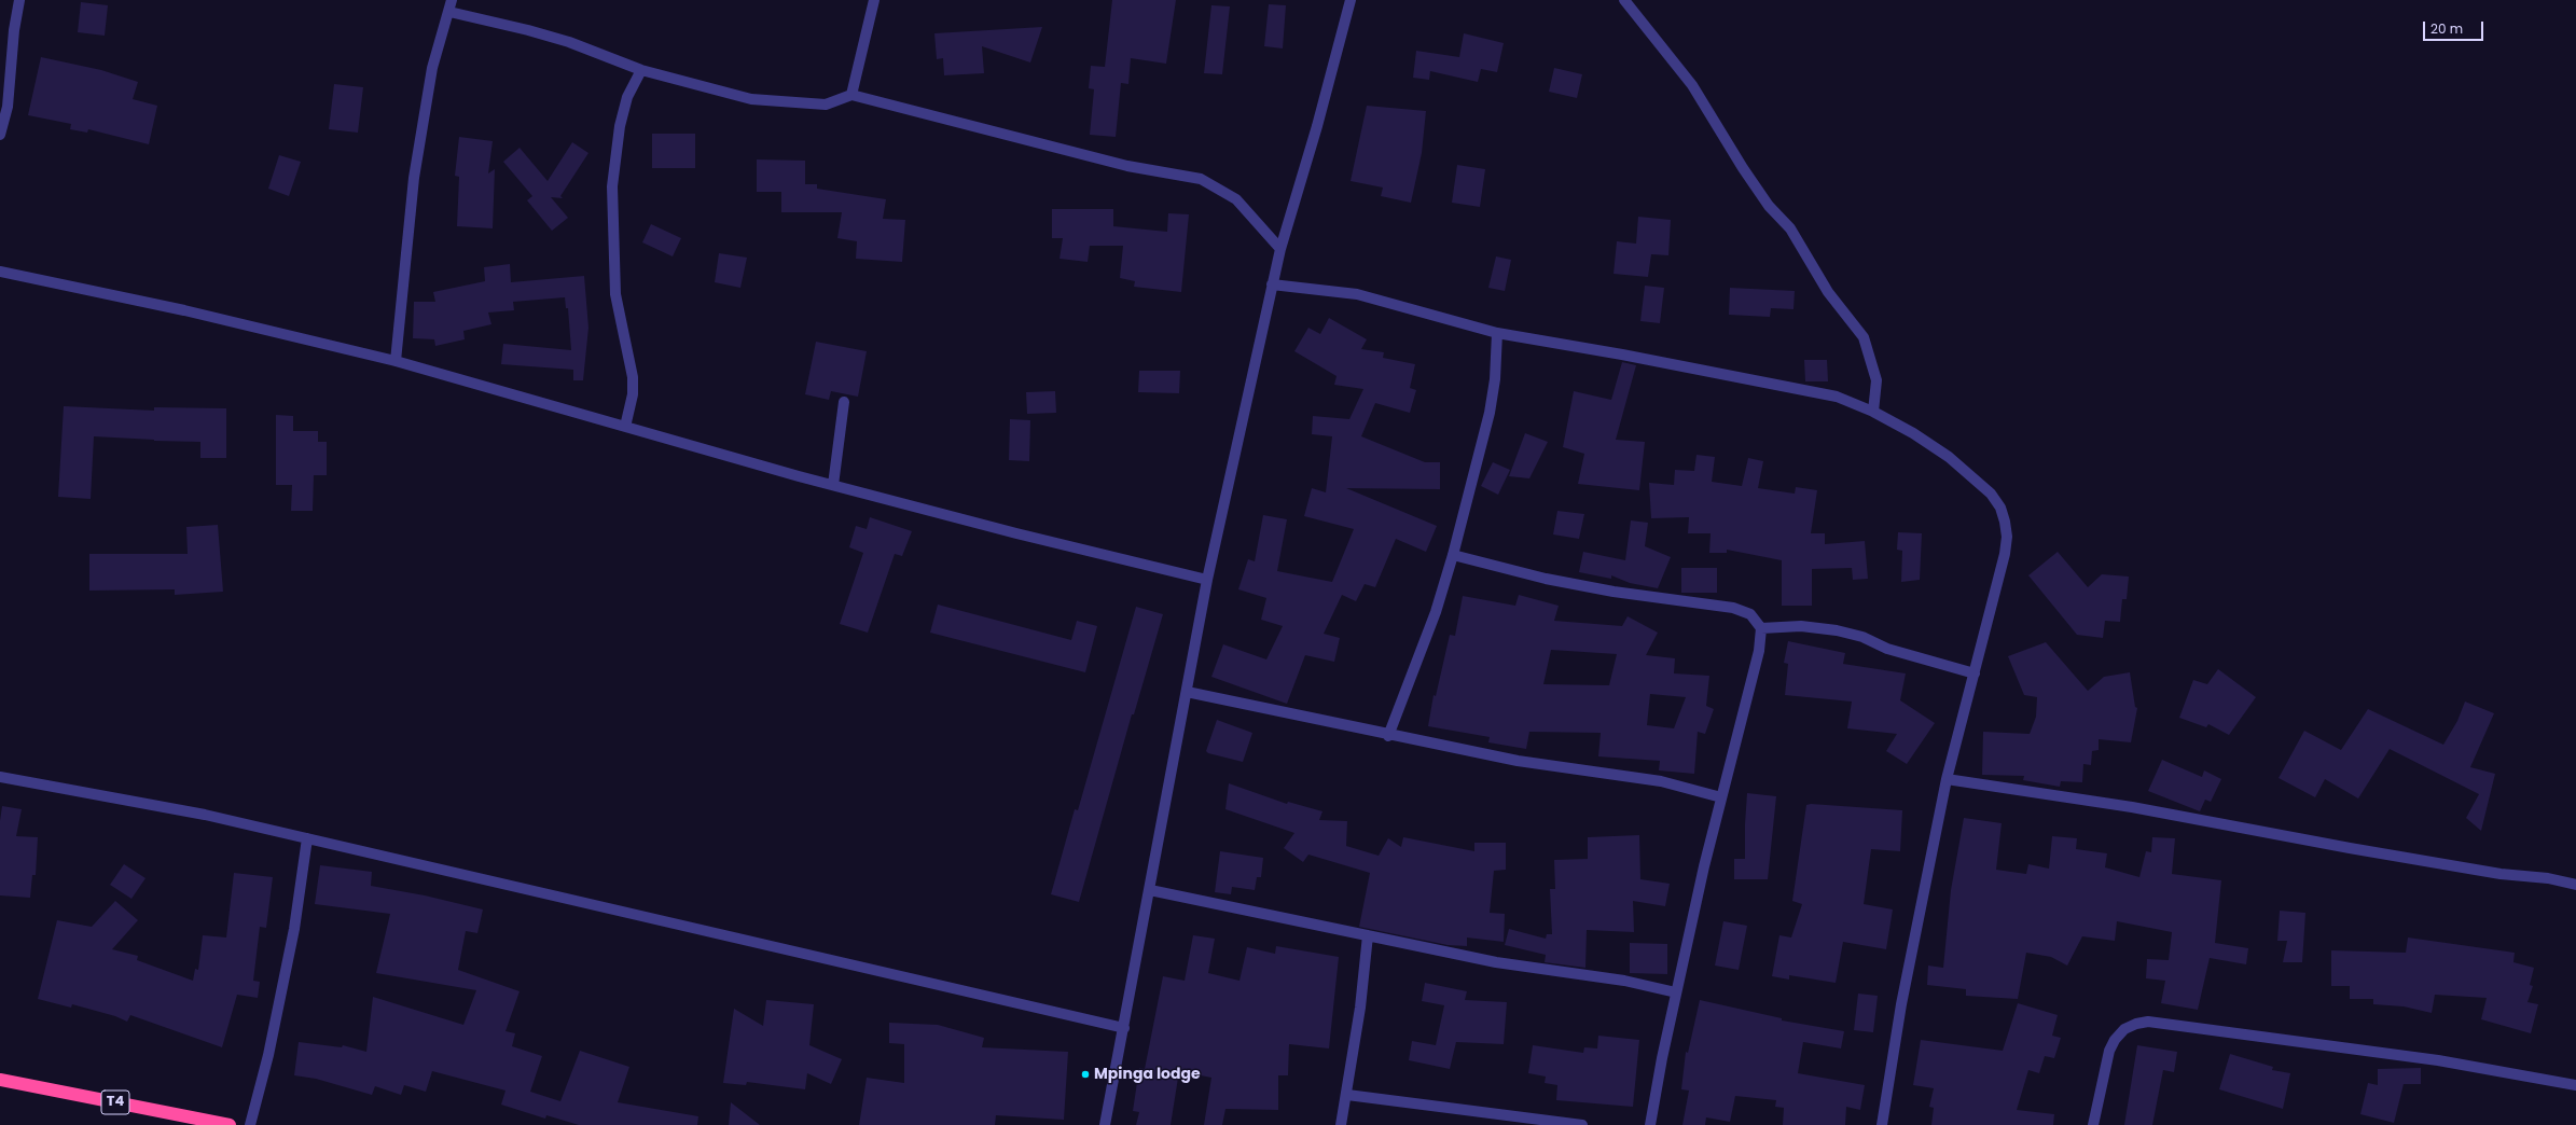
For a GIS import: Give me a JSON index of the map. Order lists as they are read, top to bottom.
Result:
{
  "streets": {
    "highway": ["T4"]
  },
  "places": ["Mpinga lodge"],
  "scale_bar": "20 m"
}
